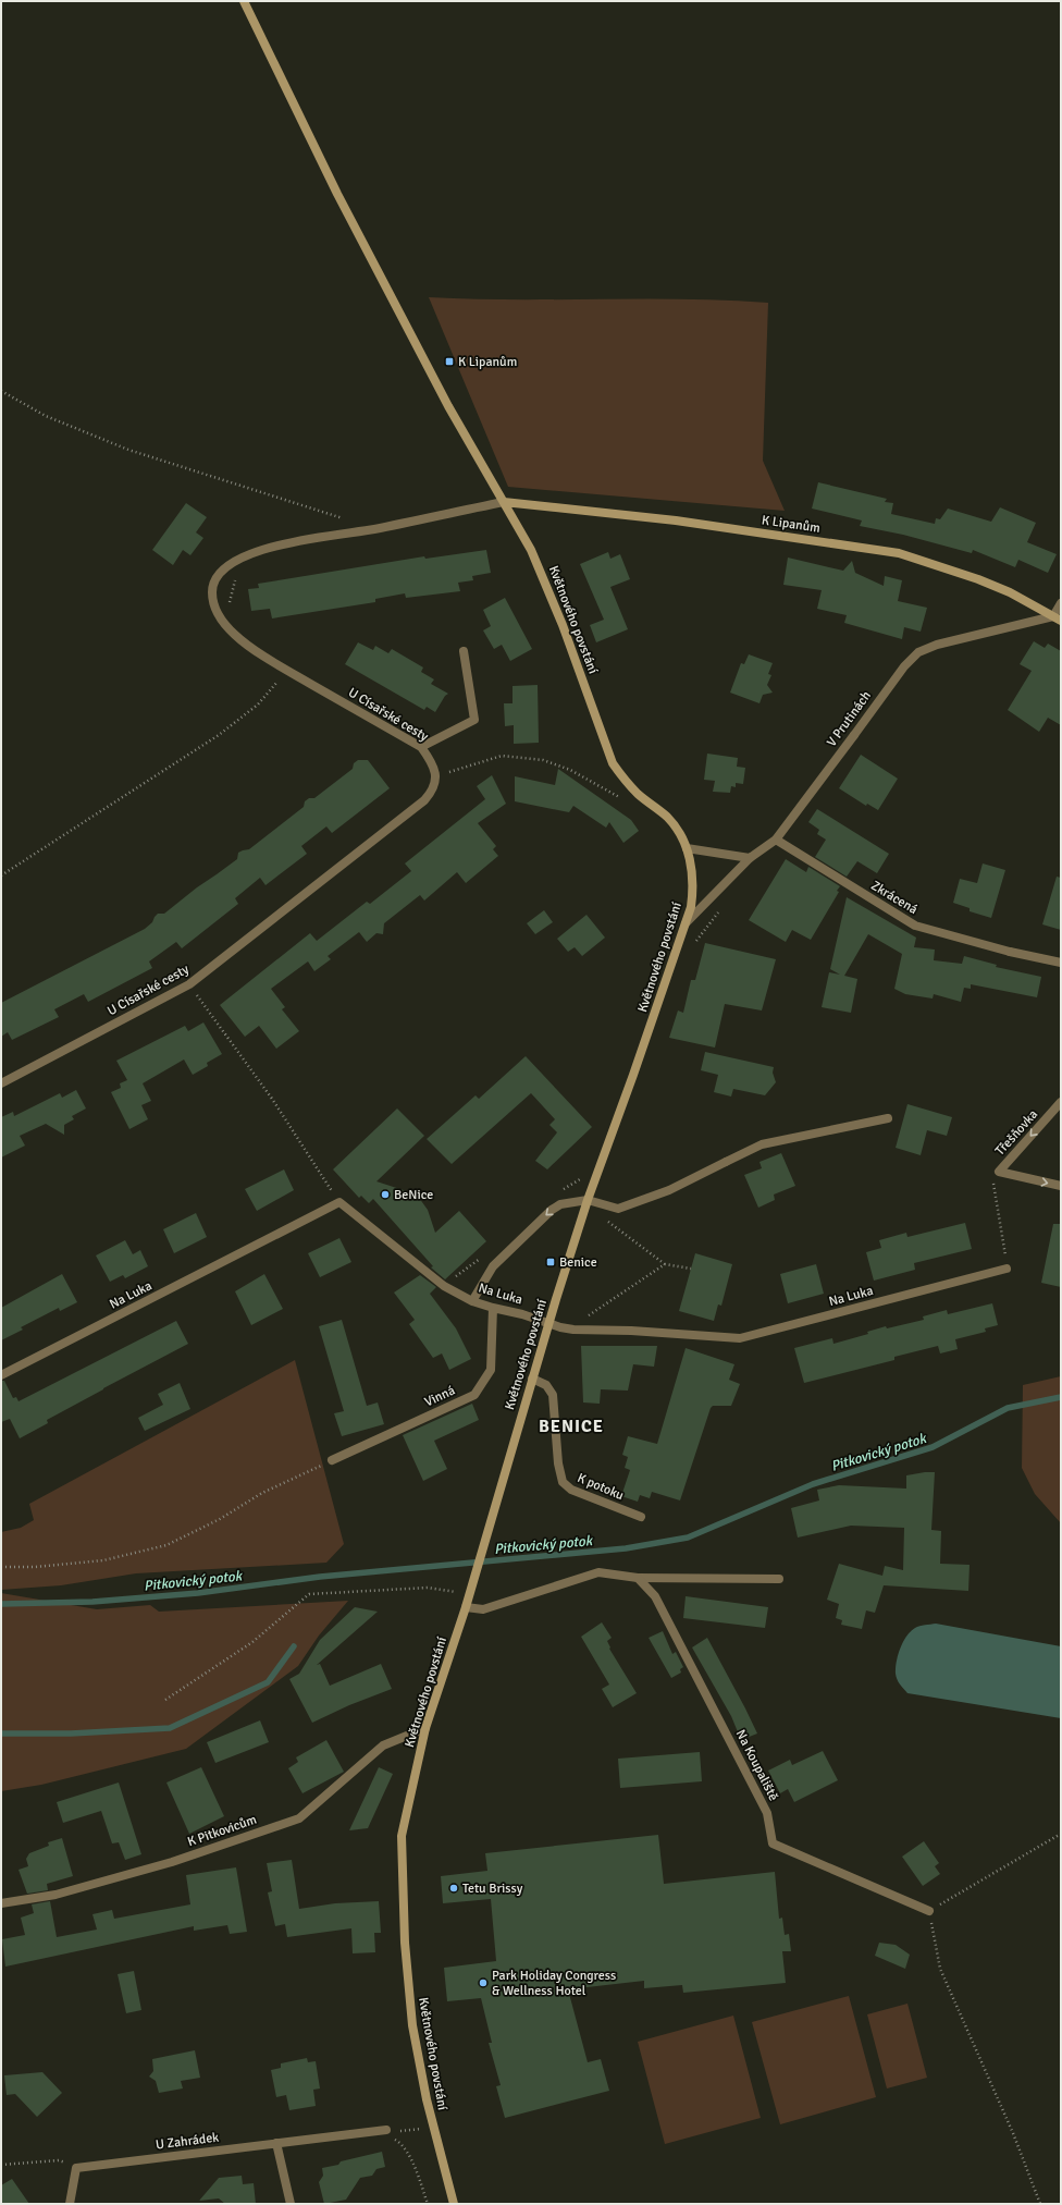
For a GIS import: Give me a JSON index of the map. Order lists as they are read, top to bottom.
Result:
{
  "streets": {
    "street": [
      "K Lipanům",
      "Květnového povstání",
      "U Císařské cesty",
      "V Prutinách",
      "Zkrácená",
      "Třešňovka",
      "Na Luka",
      "Vinná",
      "K potoku",
      "Na Koupaliště",
      "K Pitkovicům",
      "U Zahrádek"
    ]
  },
  "crossings": [
    ["K Lipanům", "Květnového povstání"],
    ["K Lipanům", "U Císařské cesty"],
    ["K Lipanům", "V Prutinách"],
    ["Květnového povstání", "U Císařské cesty"],
    ["Květnového povstání", "V Prutinách"],
    ["Květnového povstání", "Na Luka"],
    ["Květnového povstání", "K potoku"],
    ["Květnového povstání", "K Pitkovicům"],
    ["V Prutinách", "Zkrácená"],
    ["Na Luka", "Vinná"]
  ],
  "districts": ["BENICE"],
  "water": ["Pitkovický potok"],
  "places": {
    "transit": ["K Lipanům", "Benice"],
    "other": ["BeNice", "Tetu Brissy", "Park Holiday Congress & Wellness Hotel"]
  }
}
